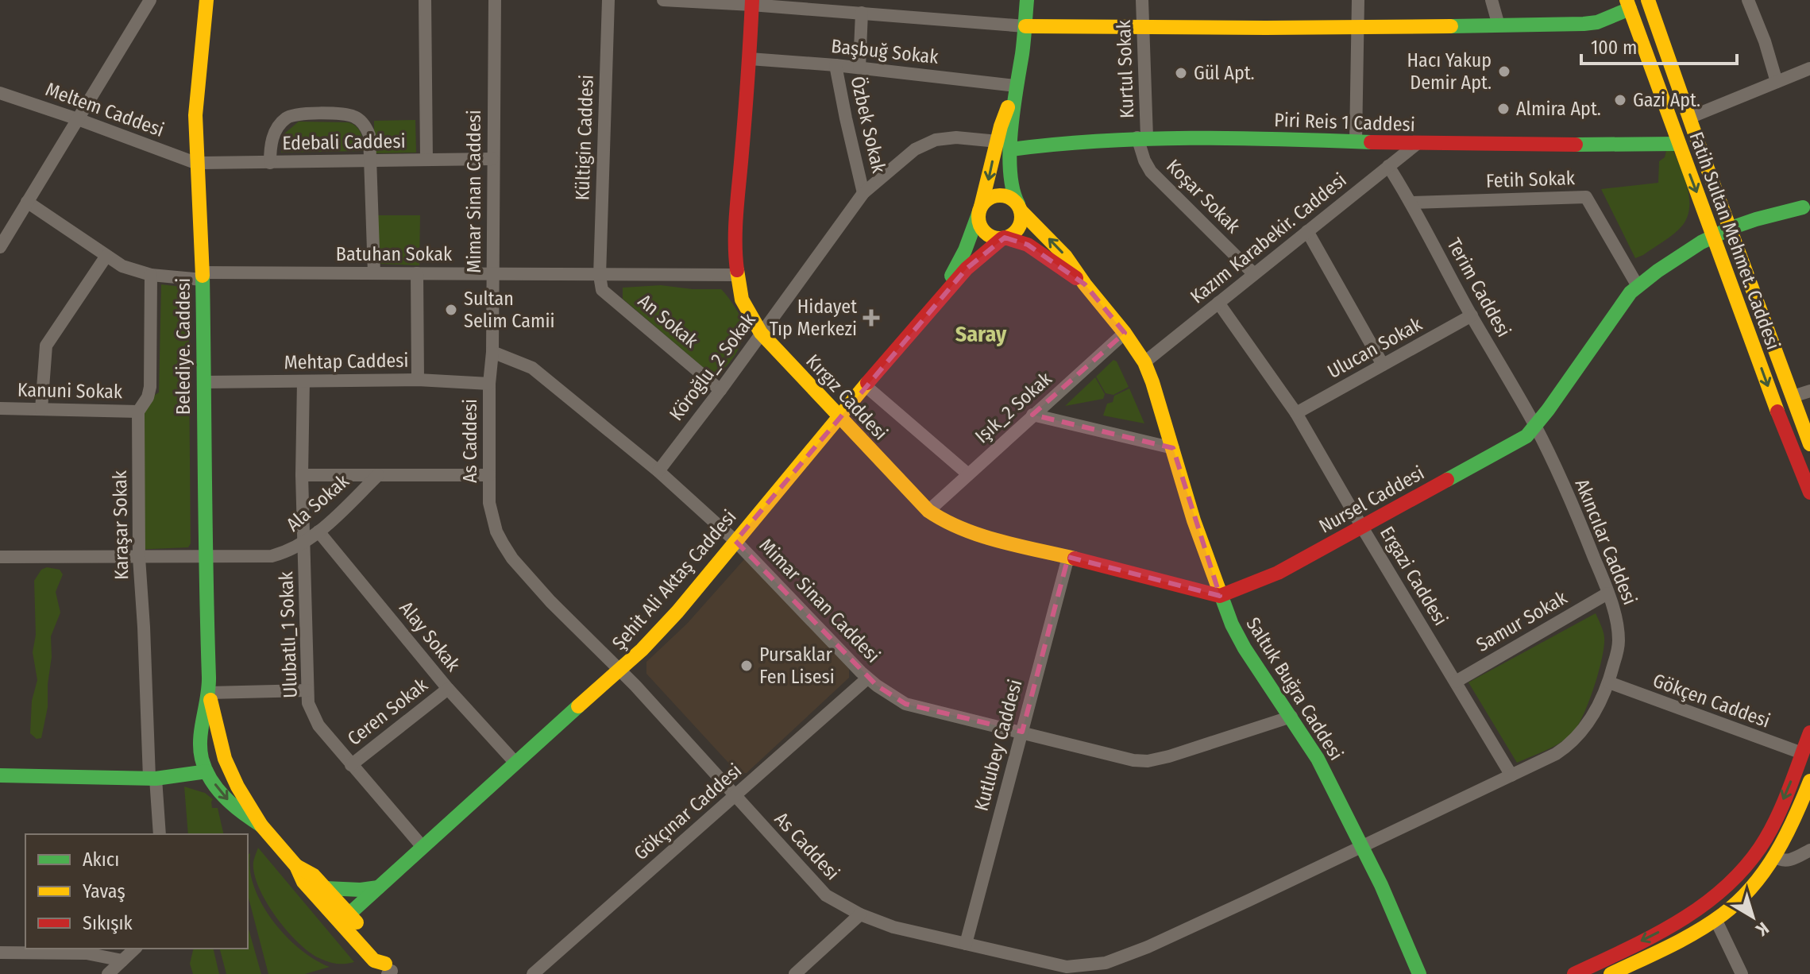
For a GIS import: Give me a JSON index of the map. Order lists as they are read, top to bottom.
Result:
{
  "streets": {
    "street": [
      "Başbuğ Sokak",
      "Kurtul Sokak",
      "Meltem Caddesi",
      "Piri Reis 1 Caddesi",
      "Özbek Sokak",
      "Kültigin Caddesi",
      "Edebali Caddesi",
      "Fetih Sokak",
      "Mimar Sinan Caddesi",
      "Koşar Sokak",
      "Kazım Karabekir. Caddesi",
      "Fatih Sultan Mehmet. Caddesi",
      "Batuhan Sokak",
      "Terim Caddesi",
      "An Sokak",
      "Belediye. Caddesi",
      "Ulucan Sokak",
      "Mehtap Caddesi",
      "Köroğlu_2 Sokak",
      "Kanuni Sokak",
      "Kırgız Caddesi",
      "Işık_2 Sokak",
      "As Caddesi",
      "Nursel Caddesi",
      "Ala Sokak",
      "Karaşar Sokak",
      "Akıncılar Caddesi",
      "Ergazi Caddesi",
      "Şehit Ali Aktaş Caddesi",
      "Samur Sokak",
      "Ulubatlı_1 Sokak",
      "Alay Sokak",
      "Saltuk Buğra Caddesi",
      "Gökçen Caddesi",
      "Ceren Sokak",
      "Kutlubey Caddesi",
      "Gökçınar Caddesi"
    ]
  },
  "crossings": [
    ["Başbuğ Sokak", "Özbek Sokak"],
    ["Başbuğ Sokak", "Kırgız Caddesi"],
    ["Başbuğ Sokak", "Şehit Ali Aktaş Caddesi"],
    ["Kurtul Sokak", "Piri Reis 1 Caddesi"],
    ["Kurtul Sokak", "Koşar Sokak"],
    ["Meltem Caddesi", "Edebali Caddesi"],
    ["Meltem Caddesi", "Belediye. Caddesi"],
    ["Piri Reis 1 Caddesi", "Koşar Sokak"],
    ["Piri Reis 1 Caddesi", "Kazım Karabekir. Caddesi"],
    ["Piri Reis 1 Caddesi", "Fatih Sultan Mehmet. Caddesi"],
    ["Piri Reis 1 Caddesi", "Şehit Ali Aktaş Caddesi"],
    ["Özbek Sokak", "Köroğlu_2 Sokak"],
    ["Kültigin Caddesi", "Batuhan Sokak"],
    ["Kültigin Caddesi", "An Sokak"],
    ["Edebali Caddesi", "Mimar Sinan Caddesi"],
    ["Edebali Caddesi", "Belediye. Caddesi"],
    ["Fetih Sokak", "Terim Caddesi"],
    ["Mimar Sinan Caddesi", "Batuhan Sokak"],
    ["Mimar Sinan Caddesi", "Köroğlu_2 Sokak"],
    ["Mimar Sinan Caddesi", "As Caddesi"],
    ["Mimar Sinan Caddesi", "Şehit Ali Aktaş Caddesi"],
    ["Mimar Sinan Caddesi", "Saltuk Buğra Caddesi"],
    ["Mimar Sinan Caddesi", "Kutlubey Caddesi"],
    ["Mimar Sinan Caddesi", "Gökçınar Caddesi"],
    ["Koşar Sokak", "Kazım Karabekir. Caddesi"],
    ["Kazım Karabekir. Caddesi", "Terim Caddesi"],
    ["Kazım Karabekir. Caddesi", "Ergazi Caddesi"],
    ["Kazım Karabekir. Caddesi", "Saltuk Buğra Caddesi"],
    ["Batuhan Sokak", "An Sokak"],
    ["Batuhan Sokak", "Belediye. Caddesi"],
    ["Batuhan Sokak", "Kırgız Caddesi"],
    ["Batuhan Sokak", "Karaşar Sokak"],
    ["Terim Caddesi", "Ulucan Sokak"],
    ["Terim Caddesi", "Nursel Caddesi"],
    ["Terim Caddesi", "Akıncılar Caddesi"],
    ["An Sokak", "Köroğlu_2 Sokak"],
    ["Belediye. Caddesi", "Mehtap Caddesi"],
    ["Belediye. Caddesi", "Ala Sokak"],
    ["Ulucan Sokak", "Ergazi Caddesi"],
    ["Mehtap Caddesi", "As Caddesi"],
    ["Mehtap Caddesi", "Ulubatlı_1 Sokak"],
    ["Köroğlu_2 Sokak", "Kırgız Caddesi"],
    ["Köroğlu_2 Sokak", "Şehit Ali Aktaş Caddesi"],
    ["Kanuni Sokak", "Karaşar Sokak"],
    ["Kırgız Caddesi", "Işık_2 Sokak"],
    ["Kırgız Caddesi", "Nursel Caddesi"],
    ["Kırgız Caddesi", "Şehit Ali Aktaş Caddesi"],
    ["Kırgız Caddesi", "Saltuk Buğra Caddesi"],
    ["Kırgız Caddesi", "Kutlubey Caddesi"],
    ["Işık_2 Sokak", "Saltuk Buğra Caddesi"],
    ["As Caddesi", "Akıncılar Caddesi"],
    ["As Caddesi", "Şehit Ali Aktaş Caddesi"],
    ["As Caddesi", "Saltuk Buğra Caddesi"],
    ["As Caddesi", "Kutlubey Caddesi"],
    ["As Caddesi", "Gökçınar Caddesi"],
    ["Nursel Caddesi", "Akıncılar Caddesi"],
    ["Nursel Caddesi", "Ergazi Caddesi"],
    ["Nursel Caddesi", "Saltuk Buğra Caddesi"],
    ["Ala Sokak", "Karaşar Sokak"],
    ["Ala Sokak", "Ulubatlı_1 Sokak"],
    ["Ala Sokak", "Alay Sokak"],
    ["Akıncılar Caddesi", "Ergazi Caddesi"],
    ["Akıncılar Caddesi", "Samur Sokak"],
    ["Akıncılar Caddesi", "Saltuk Buğra Caddesi"],
    ["Akıncılar Caddesi", "Gökçen Caddesi"],
    ["Ergazi Caddesi", "Samur Sokak"],
    ["Şehit Ali Aktaş Caddesi", "Ulubatlı_1 Sokak"],
    ["Şehit Ali Aktaş Caddesi", "Alay Sokak"],
    ["Şehit Ali Aktaş Caddesi", "Saltuk Buğra Caddesi"],
    ["Ulubatlı_1 Sokak", "Ceren Sokak"],
    ["Alay Sokak", "Ceren Sokak"]
  ],
  "districts": ["Saray"],
  "places": {
    "other": [
      "Hacı Yakup Demir Apt.",
      "Gül Apt.",
      "Gazi Apt.",
      "Almira Apt.",
      "Sultan Selim Camii",
      "Pursaklar Fen Lisesi"
    ],
    "health": ["Hidayet Tıp Merkezi"]
  },
  "legend": ["Akıcı", "Yavaş", "Sıkışık"],
  "scale_bar": "100 m",
  "north": "bottom right"
}
